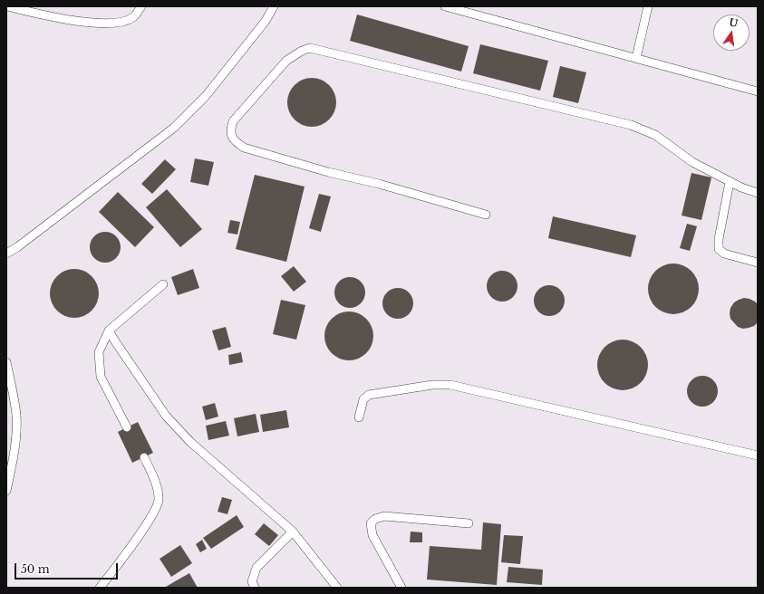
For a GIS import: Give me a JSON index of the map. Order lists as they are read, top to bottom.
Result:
{
  "scale_bar": "50 m",
  "north": "top"
}
